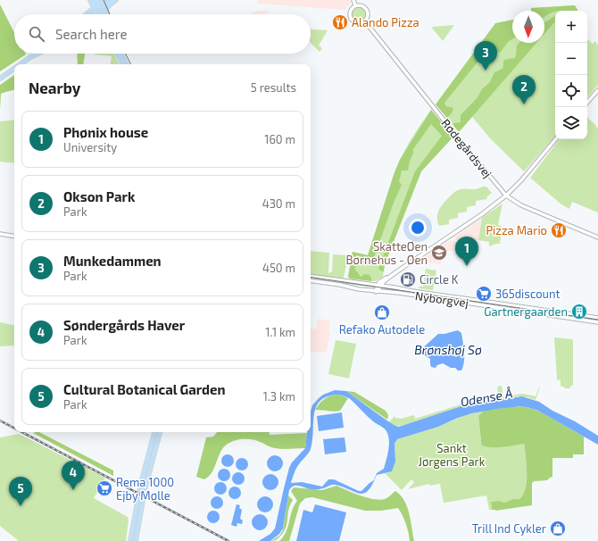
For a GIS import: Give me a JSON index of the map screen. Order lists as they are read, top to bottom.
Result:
{
  "streets": {
    "street": ["Rødegårdsvej", "Nyborgvej"]
  },
  "water": ["Brønshøj Sø", "Odense Å"],
  "parks": ["Sankt Jørgens Park"],
  "places": {
    "restaurant": ["Alando Pizza", "Pizza Mario"],
    "school or university": ["SkatteØen Børnehus - Øen"],
    "fuel station": ["Circle K"],
    "supermarket": ["365discount", "Rema 1000 Ejby Mølle"],
    "building": ["Gartnergaarden"],
    "shop": ["Refako Autodele", "Trill Ind Cykler"]
  },
  "north": "bottom",
  "page": {
    "map_buttons": ["+", "−"],
    "search": "Search here",
    "pins": [
      "3",
      "2",
      "1",
      "4",
      "5"
    ],
    "heading": ["Nearby", "5 results"],
    "list": [
      {
        "mark": "1",
        "name": "Phønix house",
        "note": "University",
        "value": "160 m"
      },
      {
        "mark": "2",
        "name": "Okson Park",
        "note": "Park",
        "value": "430 m"
      },
      {
        "mark": "3",
        "name": "Munkedammen",
        "note": "Park",
        "value": "450 m"
      },
      {
        "mark": "4",
        "name": "Søndergårds Haver",
        "note": "Park",
        "value": "1.1 km"
      },
      {
        "mark": "5",
        "name": "Cultural Botanical Garden",
        "note": "Park",
        "value": "1.3 km"
      }
    ]
  }
}
